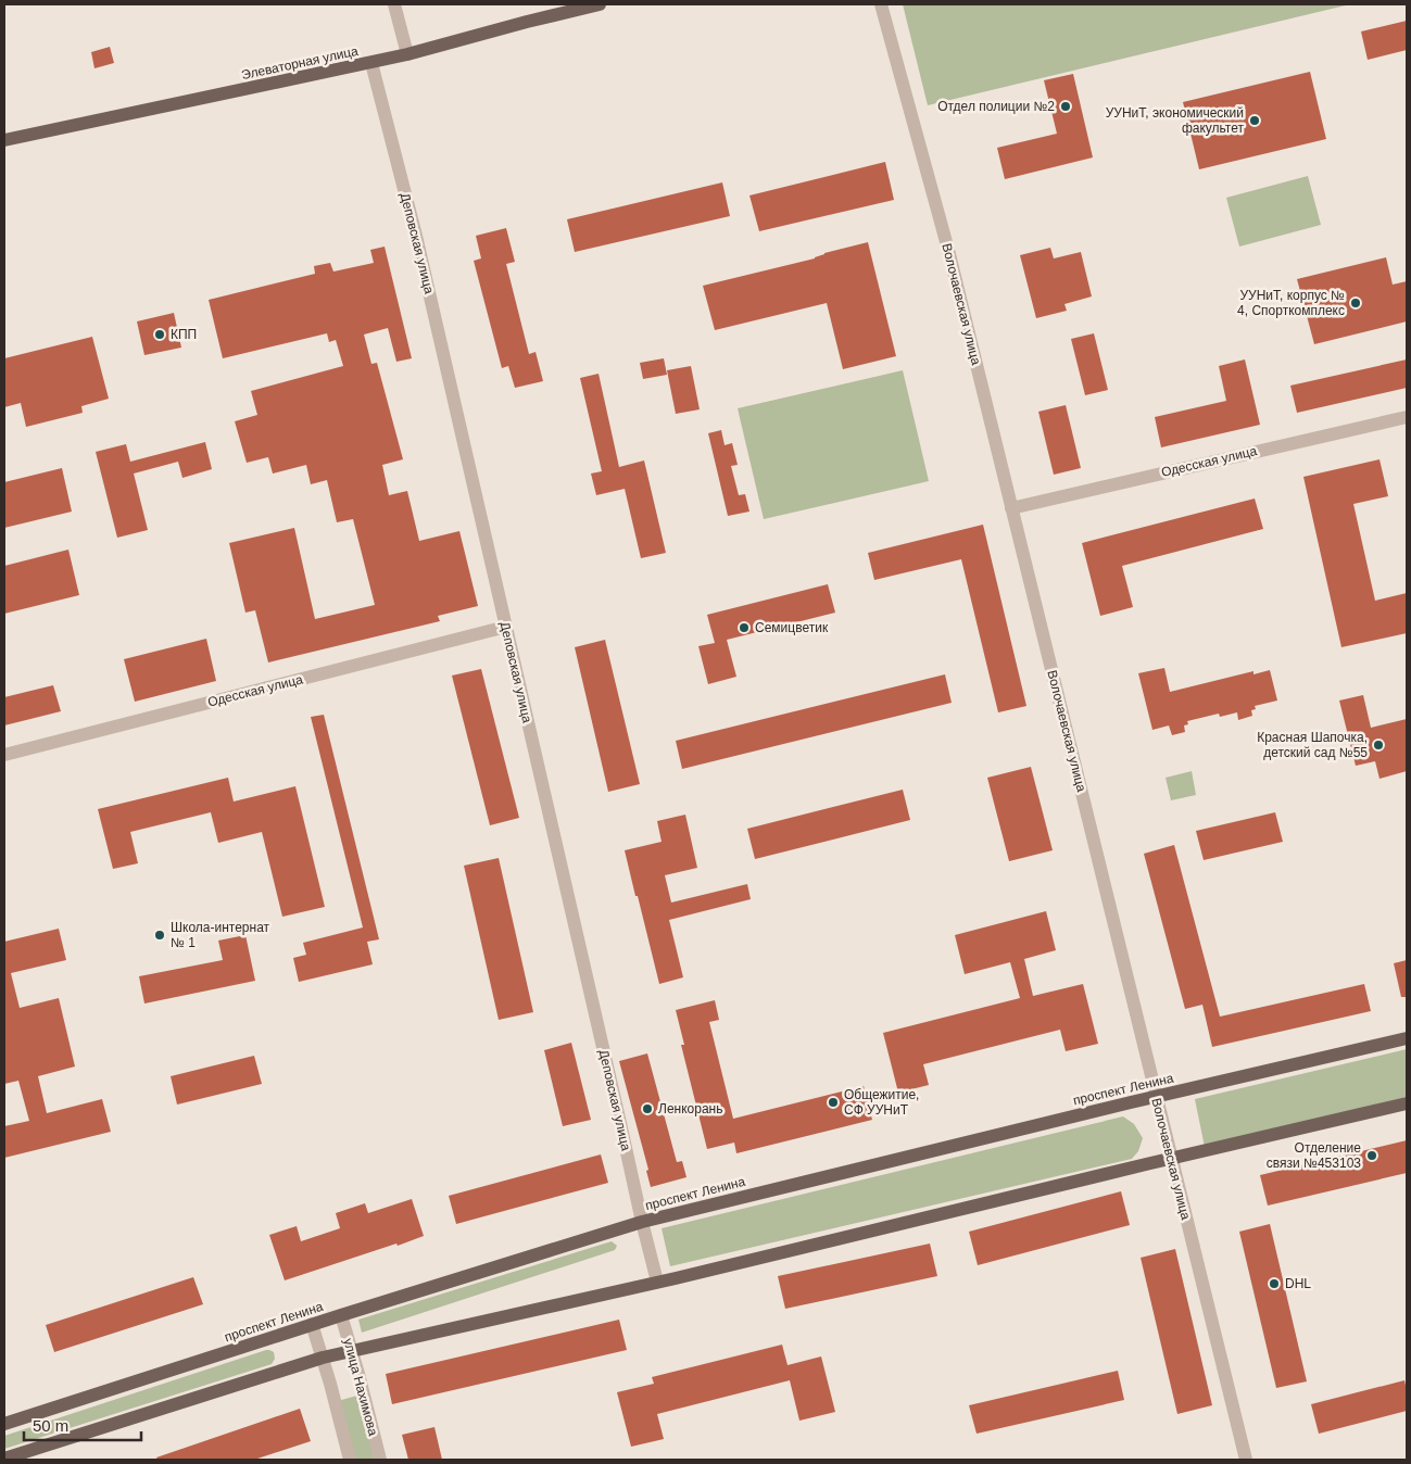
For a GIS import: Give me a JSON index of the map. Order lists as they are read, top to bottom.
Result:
{
  "streets": {
    "main road": ["Элеваторная улица", "проспект Ленина"],
    "street": [
      "Деповская улица",
      "Волочаевская улица",
      "Одесская улица",
      "улица Нахимова"
    ]
  },
  "crossings": [
    ["Элеваторная улица", "Деповская улица"],
    ["Деповская улица", "Одесская улица"],
    ["Деповская улица", "проспект Ленина"],
    ["Волочаевская улица", "Одесская улица"],
    ["Волочаевская улица", "проспект Ленина"],
    ["проспект Ленина", "улица Нахимова"]
  ],
  "places": [
    "Отдел полиции №2",
    "УУНиТ, экономический факультет",
    "УУНиТ, корпус № 4, Спорткомплекс",
    "КПП",
    "Семицветик",
    "Красная Шапочка, детский сад №55",
    "Школа-интернат № 1",
    "Общежитие, СФ УУНиТ",
    "Ленкорань",
    "Отделение связи №453103",
    "DHL"
  ],
  "scale_bar": "50 m"
}
